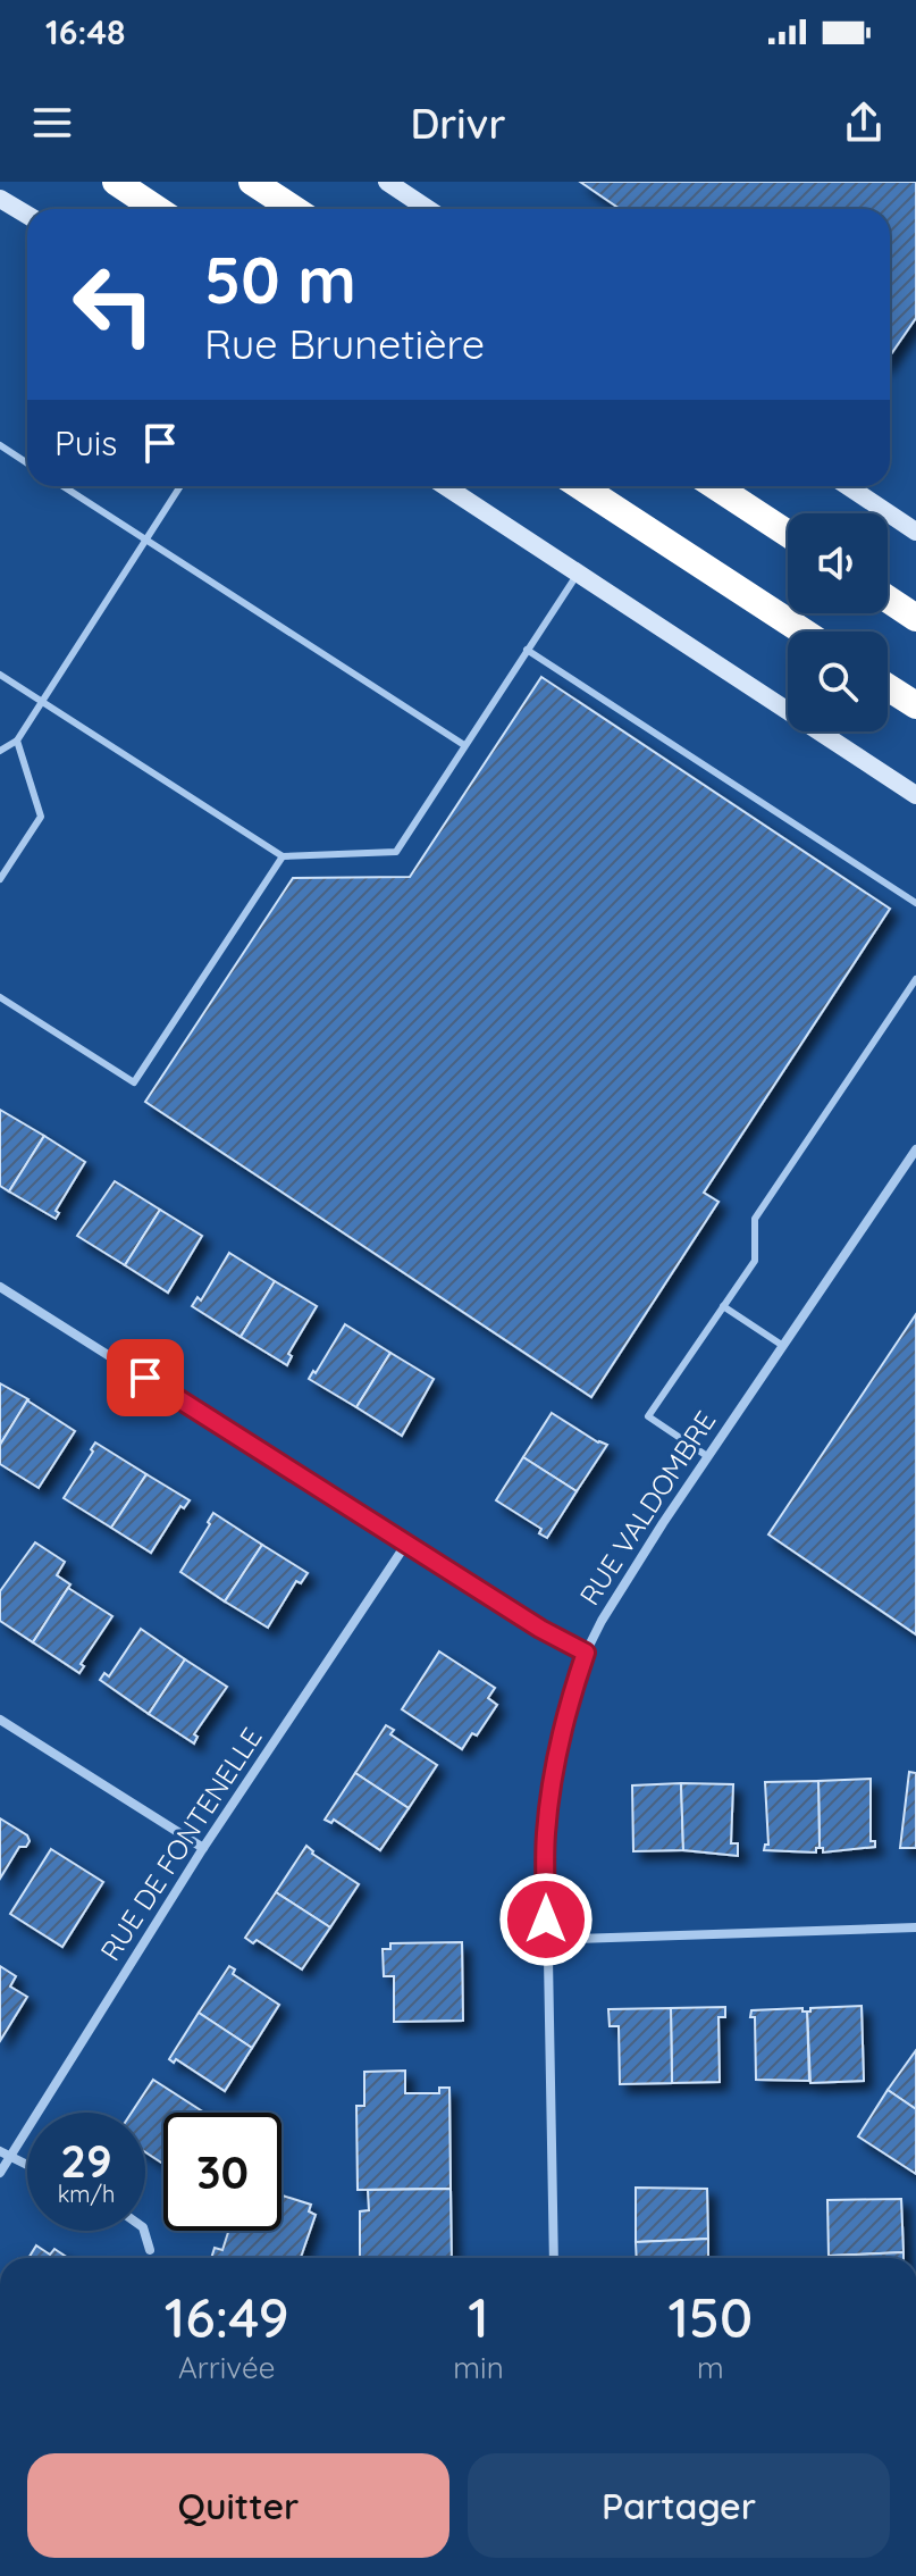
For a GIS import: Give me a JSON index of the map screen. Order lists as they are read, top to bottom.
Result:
{
  "streets": {
    "street": ["RUE VALDOMBRE", "RUE DE FONTENELLE"]
  },
  "page": {
    "status": "16:48",
    "header": "Drivr",
    "turn": ["50 m", "Rue Brunetière"],
    "then": "Puis",
    "speed": "29 km/h",
    "limit": "30",
    "eta": [
      "16:49",
      "Arrivée",
      "1",
      "min",
      "150",
      "m"
    ],
    "buttons": ["Quitter", "Partager"]
  }
}
